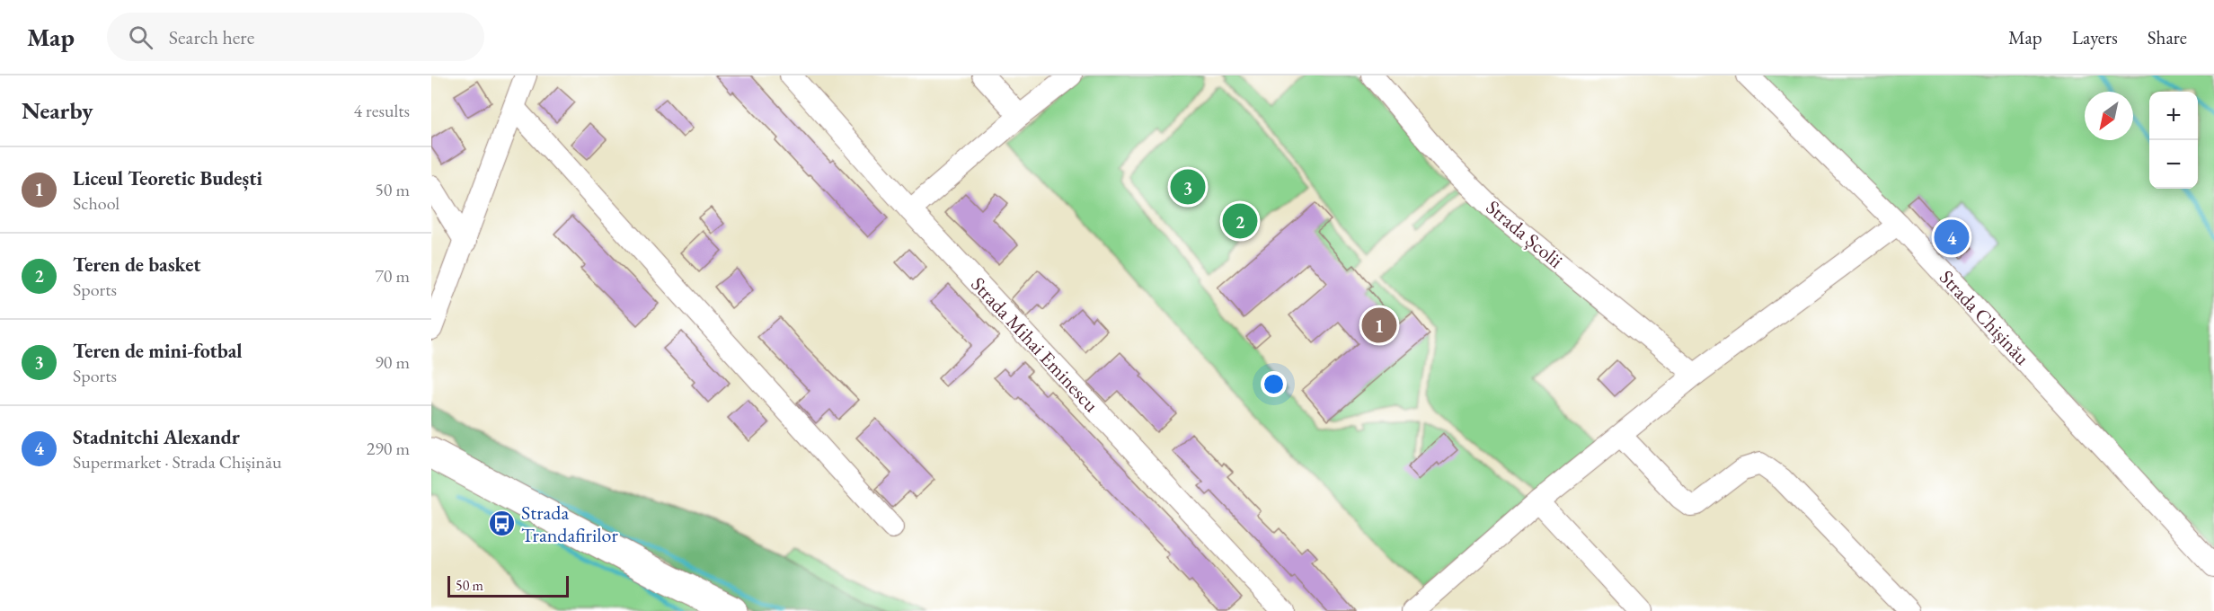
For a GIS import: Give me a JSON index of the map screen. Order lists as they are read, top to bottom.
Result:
{
  "streets": {
    "street": ["Strada Școlii", "Strada Chișinău", "Strada Mihai Eminescu"]
  },
  "places": {
    "bus stop": ["Strada Trandafirilor"]
  },
  "scale_bar": "50 m",
  "north": "bottom left",
  "page": {
    "header": "Map",
    "search": "Search here",
    "nav": ["Map", "Layers", "Share"],
    "heading": ["Nearby", "4 results"],
    "map_buttons": ["+", "−"],
    "list": [
      {
        "mark": "1",
        "name": "Liceul Teoretic Budești",
        "note": "School",
        "value": "50 m"
      },
      {
        "mark": "2",
        "name": "Teren de basket",
        "note": "Sports",
        "value": "70 m"
      },
      {
        "mark": "3",
        "name": "Teren de mini-fotbal",
        "note": "Sports",
        "value": "90 m"
      },
      {
        "mark": "4",
        "name": "Stadnitchi Alexandr",
        "note": "Supermarket · Strada Chișinău",
        "value": "290 m"
      }
    ],
    "pins": [
      "3",
      "2",
      "4",
      "1"
    ],
    "scale": "50 m"
  }
}
